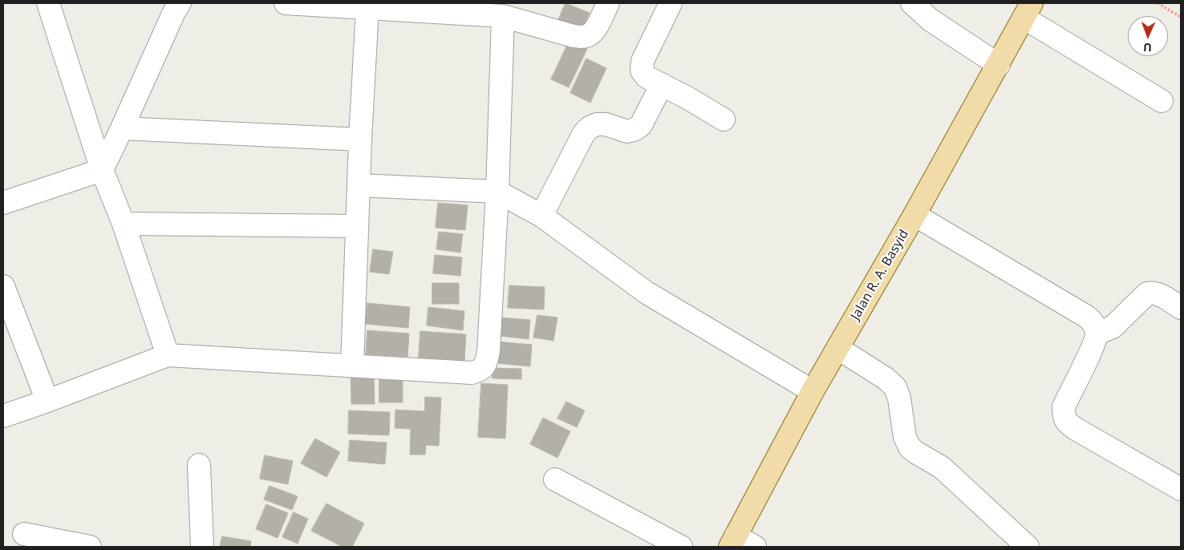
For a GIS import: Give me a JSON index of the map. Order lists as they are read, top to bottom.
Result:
{
  "streets": {
    "main road": ["Jalan R. A. Basyid"]
  },
  "north": "bottom"
}
